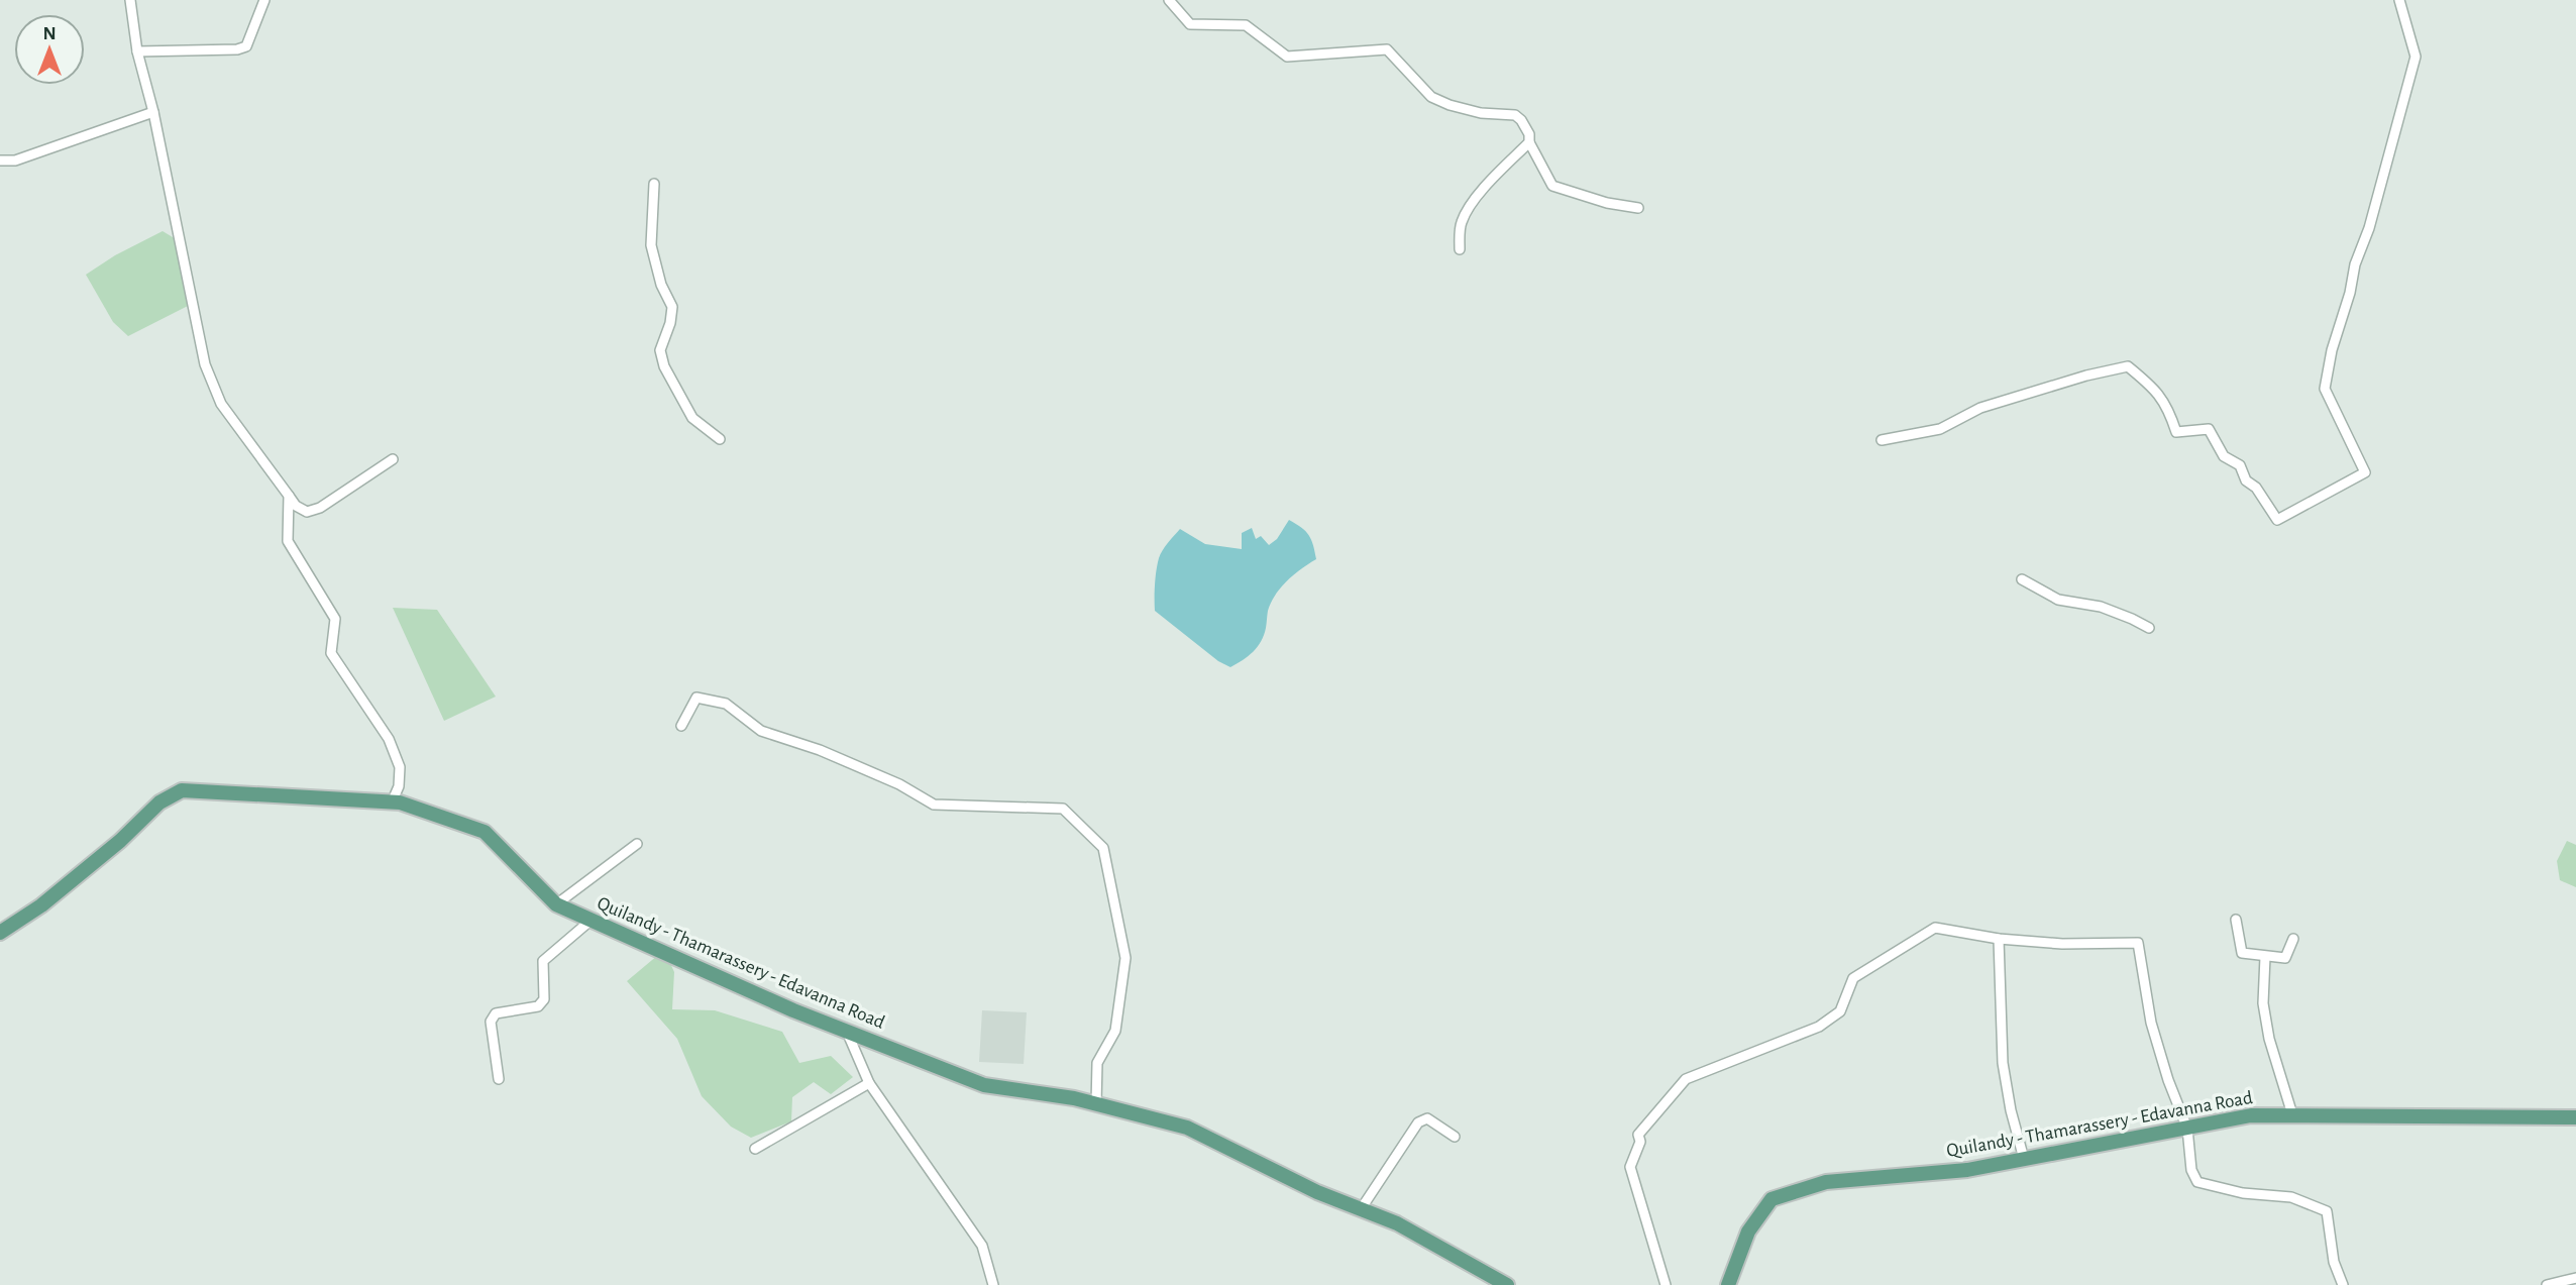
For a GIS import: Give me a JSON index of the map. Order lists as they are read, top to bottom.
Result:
{
  "streets": {
    "main road": ["Quilandy - Thamarassery - Edavanna Road"]
  },
  "north": "top"
}
